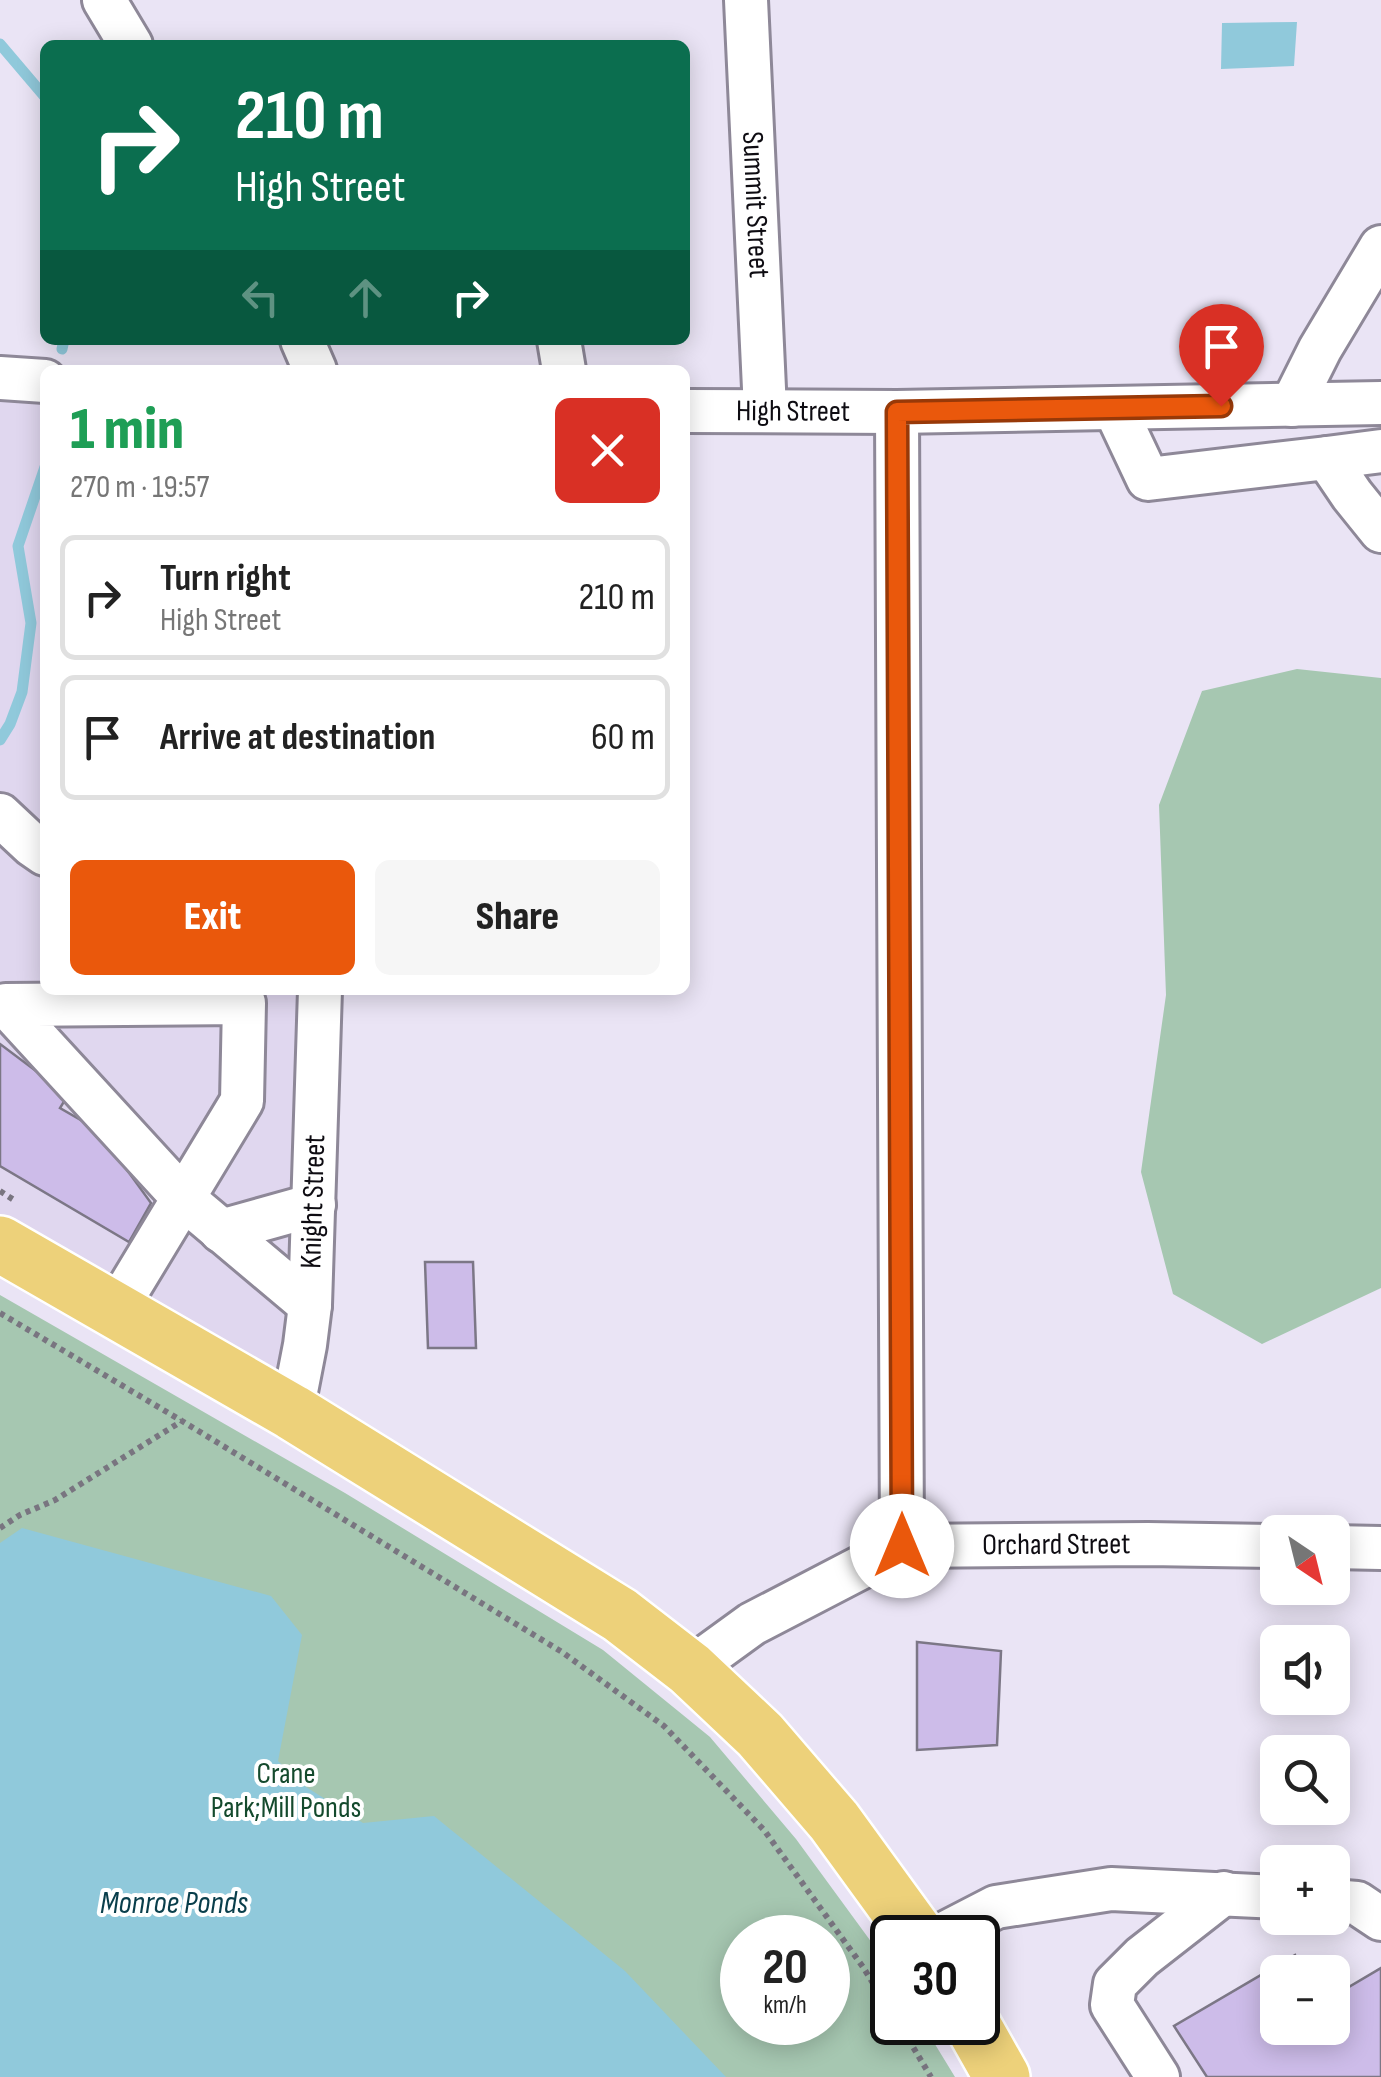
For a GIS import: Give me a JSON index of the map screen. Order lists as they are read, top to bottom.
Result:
{
  "streets": {
    "street": [
      "Summit Street",
      "High Street",
      "Knight Street",
      "Orchard Street"
    ]
  },
  "crossings": [
    ["Summit Street", "High Street"]
  ],
  "water": ["Monroe Ponds"],
  "parks": ["Crane Park;Mill Ponds"],
  "north": "bottom right",
  "page": {
    "turn": ["210 m", "High Street"],
    "heading": ["1 min", "270 m · 19:57"],
    "list": [
      {
        "name": "Turn right",
        "note": "High Street",
        "value": "210 m"
      },
      {
        "name": "Arrive at destination",
        "value": "60 m"
      }
    ],
    "buttons": ["Exit", "Share"],
    "map_buttons": ["+", "−"],
    "speed": "20 km/h",
    "limit": "30"
  }
}
